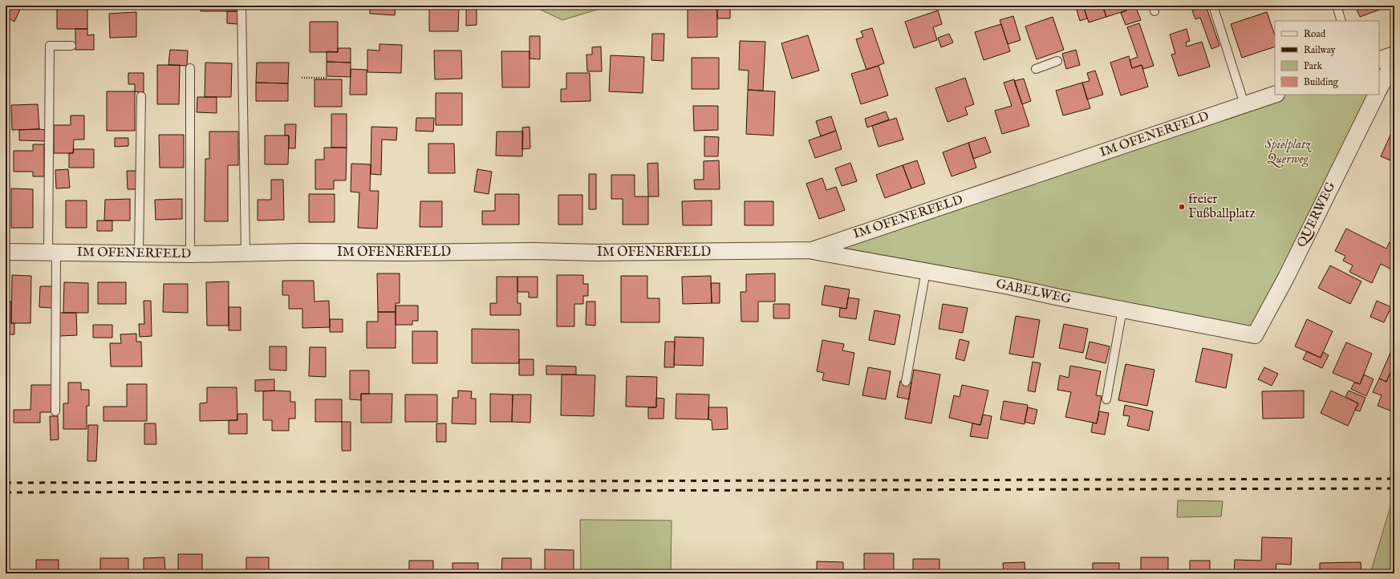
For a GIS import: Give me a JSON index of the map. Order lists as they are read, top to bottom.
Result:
{
  "streets": {
    "street": ["IM OFENERFELD", "QUERWEG", "GABELWEG"]
  },
  "crossings": [
    ["IM OFENERFELD", "GABELWEG"],
    ["QUERWEG", "GABELWEG"]
  ],
  "parks": ["Spielplatz Querweg"],
  "places": ["freier Fußballplatz"],
  "legend": [
    "Road",
    "Railway",
    "Park",
    "Building"
  ]
}
